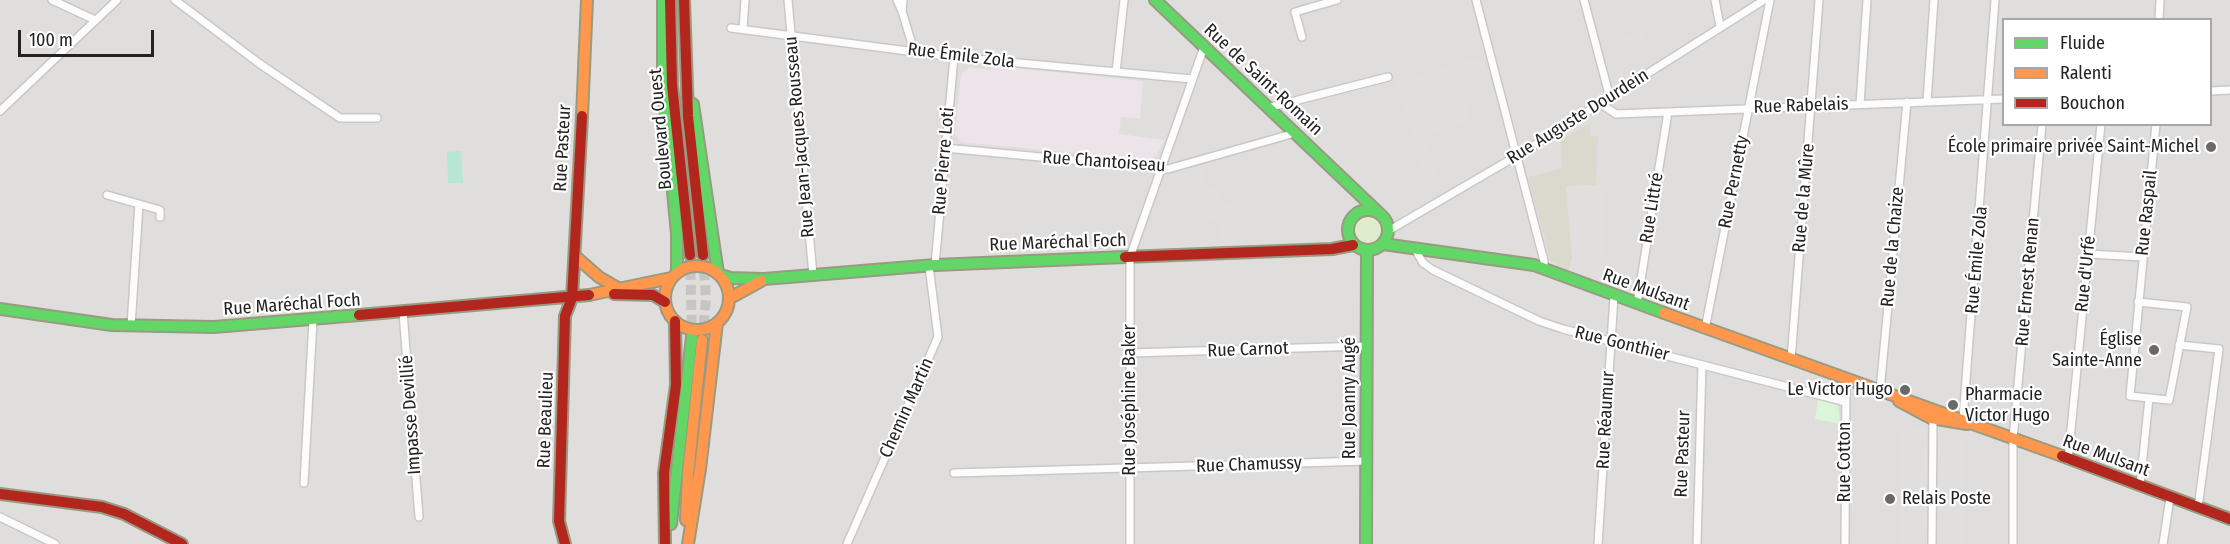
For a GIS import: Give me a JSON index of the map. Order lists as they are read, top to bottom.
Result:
{
  "streets": {
    "main road": [
      "Rue de Saint-Romain",
      "Boulevard Ouest",
      "Rue Pasteur",
      "Rue Maréchal Foch",
      "Rue Mulsant",
      "Rue Joanny Augé",
      "Rue Beaulieu"
    ],
    "street": [
      "Rue Émile Zola",
      "Rue Rabelais",
      "Rue Auguste Dourdein",
      "Rue Jean-Jacques Rousseau",
      "Rue Pierre Loti",
      "Rue Chantoiseau",
      "Rue Pernetty",
      "Rue de la Mûre",
      "Rue Littré",
      "Rue Raspail",
      "Rue de la Chaize",
      "Rue d'Urfé",
      "Rue Ernest Renan",
      "Rue Gonthier",
      "Rue Carnot",
      "Rue Joséphine Baker",
      "Chemin Martin",
      "Impasse Devillié",
      "Rue Réaumur",
      "Rue Cotton",
      "Rue Chamussy"
    ]
  },
  "crossings": [
    ["Rue Émile Zola", "Rue Rabelais"],
    ["Rue Émile Zola", "Rue Jean-Jacques Rousseau"],
    ["Rue Émile Zola", "Rue Pierre Loti"],
    ["Rue Émile Zola", "Rue Mulsant"],
    ["Rue Émile Zola", "Rue Joséphine Baker"],
    ["Rue de Saint-Romain", "Rue Auguste Dourdein"],
    ["Rue de Saint-Romain", "Rue Chantoiseau"],
    ["Rue de Saint-Romain", "Rue Maréchal Foch"],
    ["Rue de Saint-Romain", "Rue Mulsant"],
    ["Rue de Saint-Romain", "Rue Joanny Augé"],
    ["Rue de Saint-Romain", "Rue Joséphine Baker"],
    ["Rue Rabelais", "Rue Auguste Dourdein"],
    ["Rue Rabelais", "Rue Pernetty"],
    ["Rue Rabelais", "Rue de la Mûre"],
    ["Rue Rabelais", "Rue Littré"],
    ["Rue Rabelais", "Rue de la Chaize"],
    ["Rue Auguste Dourdein", "Rue Maréchal Foch"],
    ["Rue Auguste Dourdein", "Rue Mulsant"],
    ["Rue Auguste Dourdein", "Rue Joanny Augé"],
    ["Rue Jean-Jacques Rousseau", "Rue Maréchal Foch"],
    ["Rue Pasteur", "Rue Maréchal Foch"],
    ["Rue Pasteur", "Rue Gonthier"],
    ["Rue Pasteur", "Rue Beaulieu"],
    ["Rue Pierre Loti", "Rue Chantoiseau"],
    ["Rue Pierre Loti", "Rue Maréchal Foch"],
    ["Rue Pierre Loti", "Chemin Martin"],
    ["Rue Chantoiseau", "Rue Joséphine Baker"],
    ["Rue Pernetty", "Rue Mulsant"],
    ["Rue de la Mûre", "Rue Mulsant"],
    ["Rue Littré", "Rue Mulsant"],
    ["Rue Maréchal Foch", "Rue Mulsant"],
    ["Rue Maréchal Foch", "Rue Joanny Augé"],
    ["Rue Maréchal Foch", "Rue Joséphine Baker"],
    ["Rue Maréchal Foch", "Chemin Martin"],
    ["Rue Maréchal Foch", "Impasse Devillié"],
    ["Rue Maréchal Foch", "Rue Beaulieu"],
    ["Rue de la Chaize", "Rue Mulsant"],
    ["Rue d'Urfé", "Rue Mulsant"],
    ["Rue Ernest Renan", "Rue Mulsant"],
    ["Rue Mulsant", "Rue Gonthier"],
    ["Rue Mulsant", "Rue Joanny Augé"],
    ["Rue Mulsant", "Rue Réaumur"],
    ["Rue Mulsant", "Rue Cotton"],
    ["Rue Gonthier", "Rue Réaumur"],
    ["Rue Gonthier", "Rue Cotton"],
    ["Rue Carnot", "Rue Joanny Augé"],
    ["Rue Carnot", "Rue Joséphine Baker"],
    ["Rue Joanny Augé", "Rue Chamussy"],
    ["Rue Joséphine Baker", "Rue Chamussy"]
  ],
  "places": [
    "École primaire privée Saint-Michel",
    "Église Sainte-Anne",
    "Le Victor Hugo",
    "Pharmacie Victor Hugo",
    "Relais Poste"
  ],
  "legend": ["Fluide", "Ralenti", "Bouchon"],
  "scale_bar": "100 m"
}
